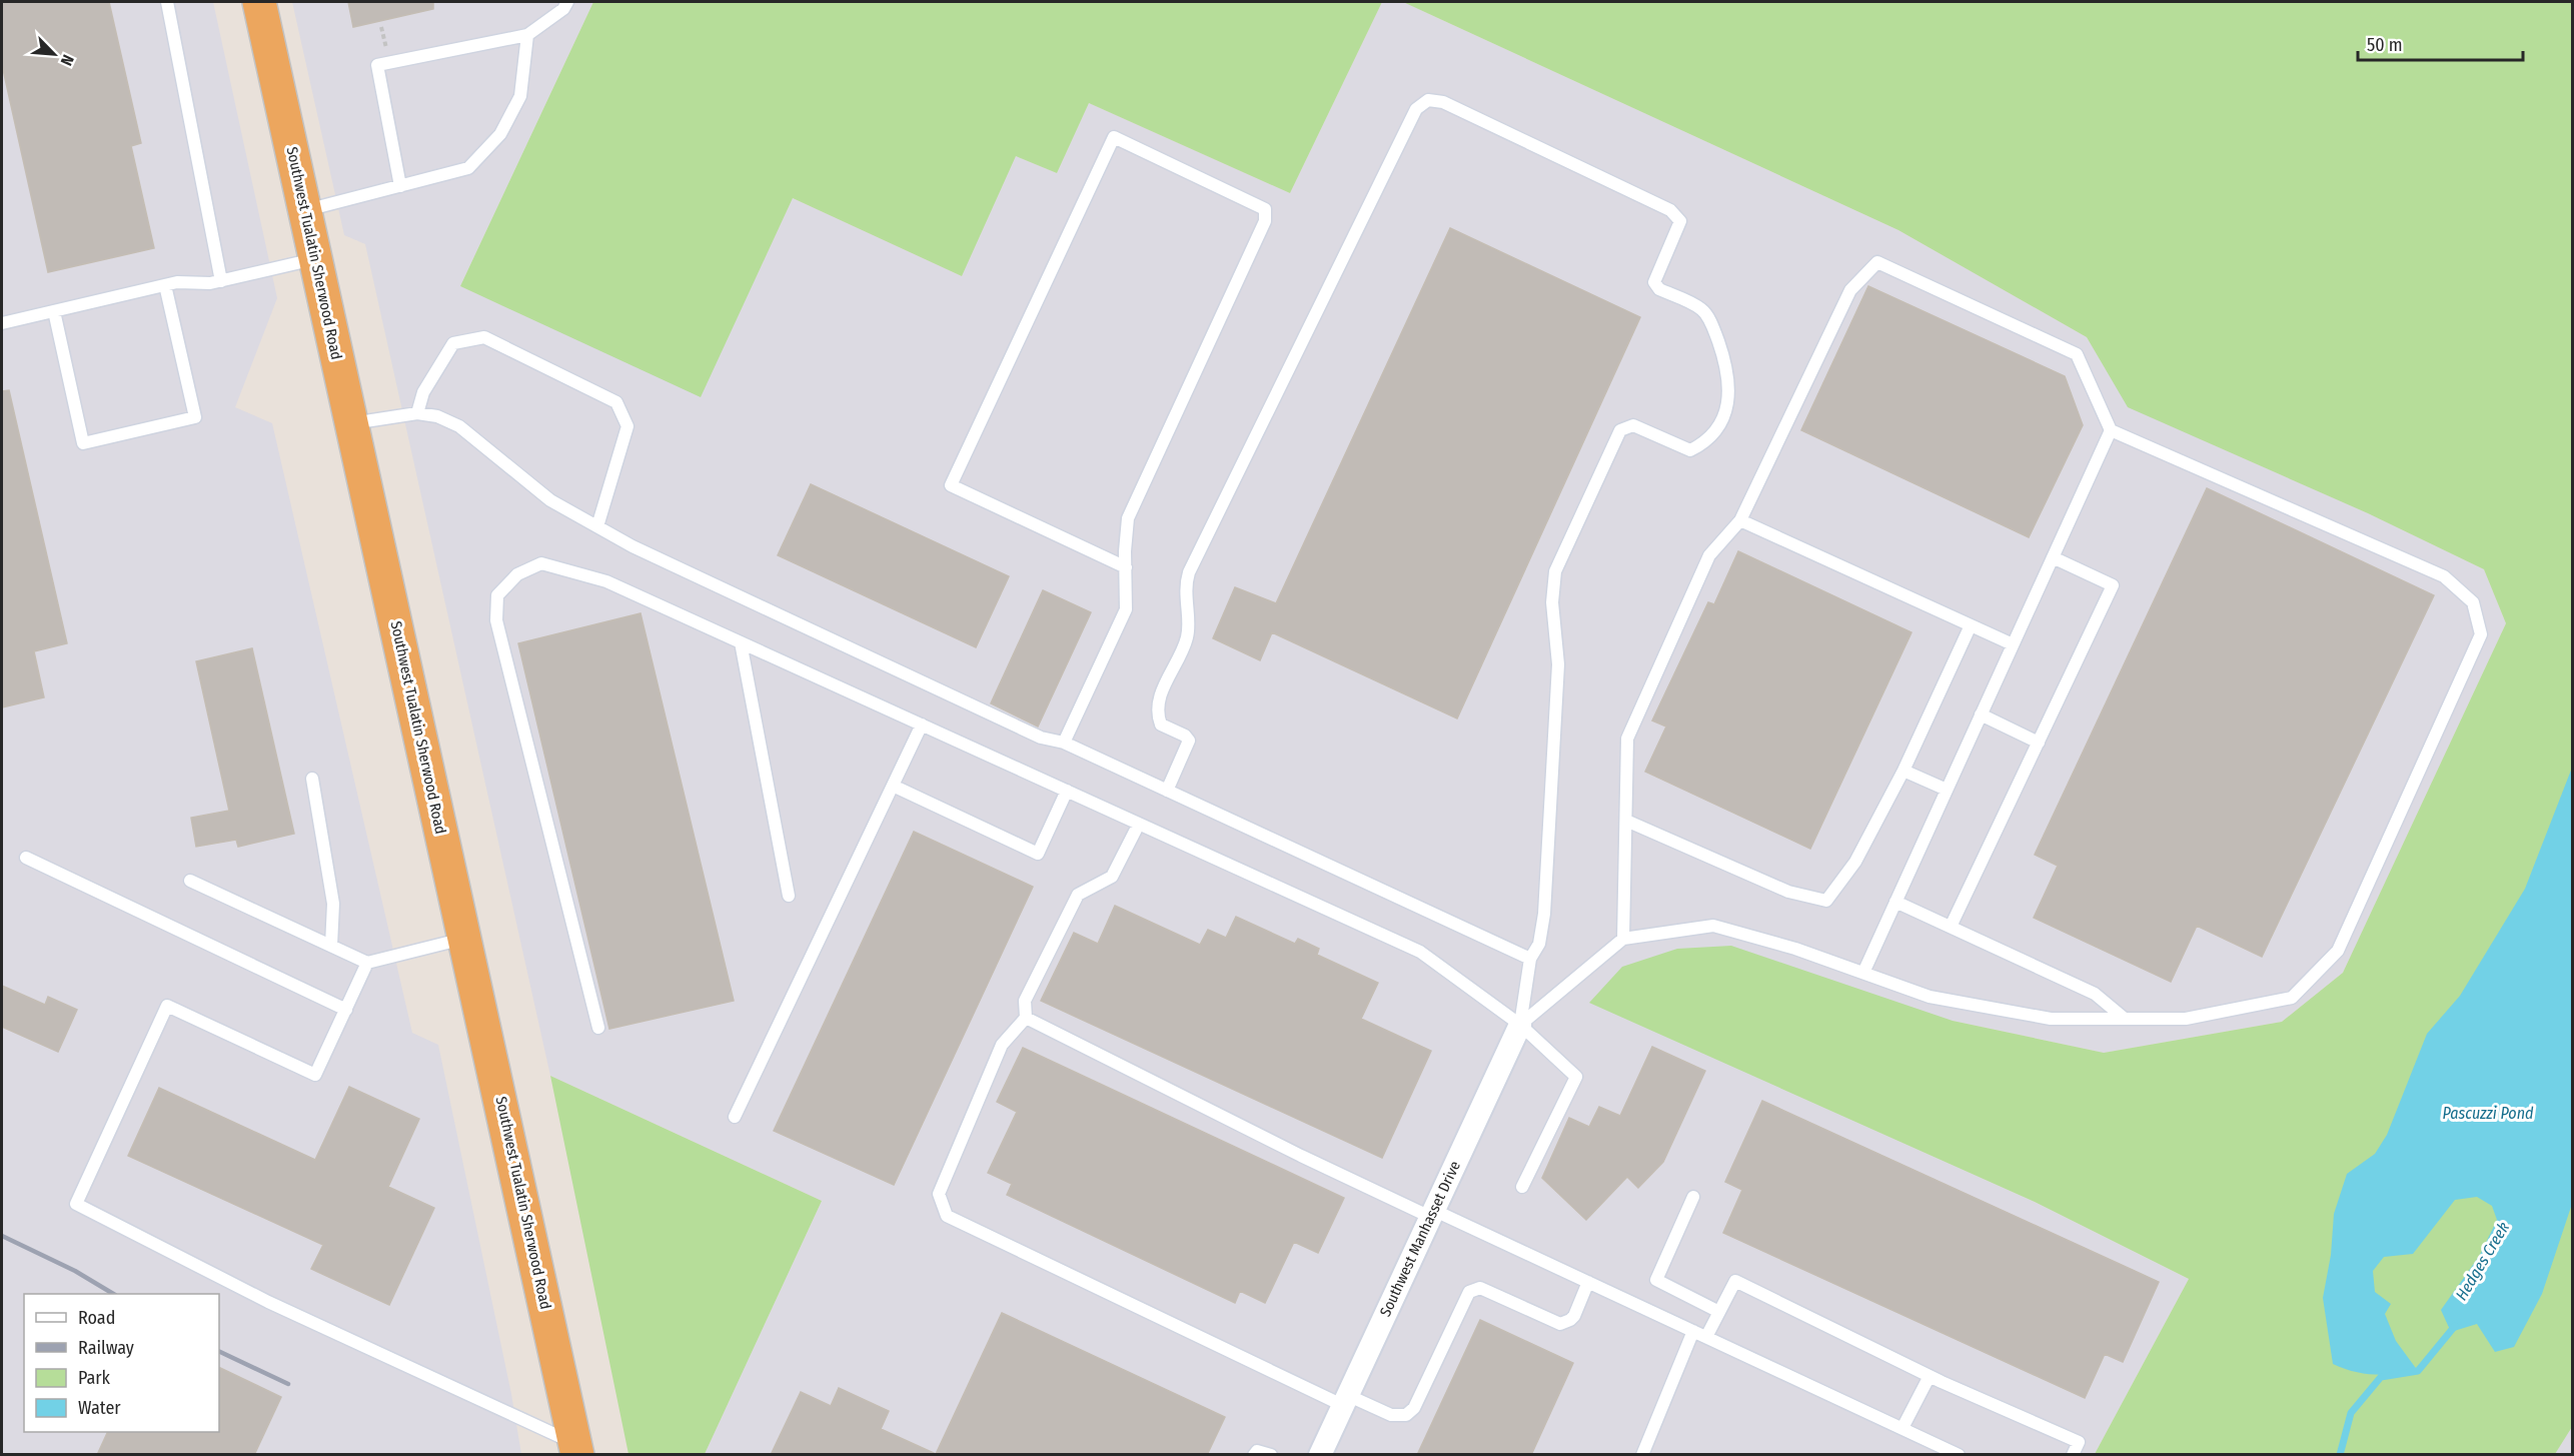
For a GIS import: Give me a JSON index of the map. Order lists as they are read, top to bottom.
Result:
{
  "streets": {
    "highway": ["Southwest Tualatin Sherwood Road"],
    "street": ["Southwest Manhasset Drive"]
  },
  "water": ["Pascuzzi Pond", "Hedges Creek"],
  "legend": [
    "Road",
    "Railway",
    "Park",
    "Water"
  ],
  "scale_bar": "50 m",
  "north": "bottom right"
}
